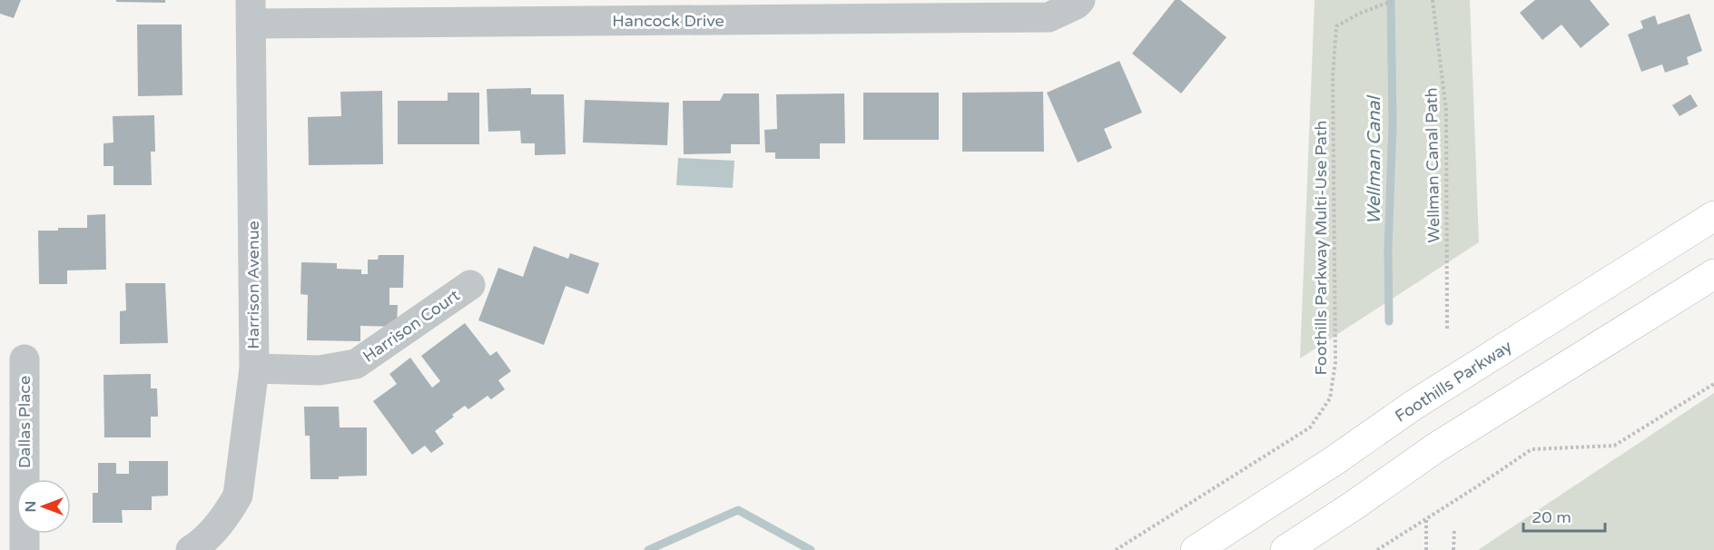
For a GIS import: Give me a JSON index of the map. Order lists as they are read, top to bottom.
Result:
{
  "streets": {
    "highway": ["Foothills Parkway"],
    "street": [
      "Hancock Drive",
      "Harrison Avenue",
      "Harrison Court",
      "Dallas Place"
    ],
    "path": ["Wellman Canal Path", "Foothills Parkway Multi-Use Path"]
  },
  "crossings": [
    ["Hancock Drive", "Harrison Avenue"],
    ["Harrison Avenue", "Harrison Court"]
  ],
  "water": ["Wellman Canal"],
  "scale_bar": "20 m",
  "north": "left"
}
